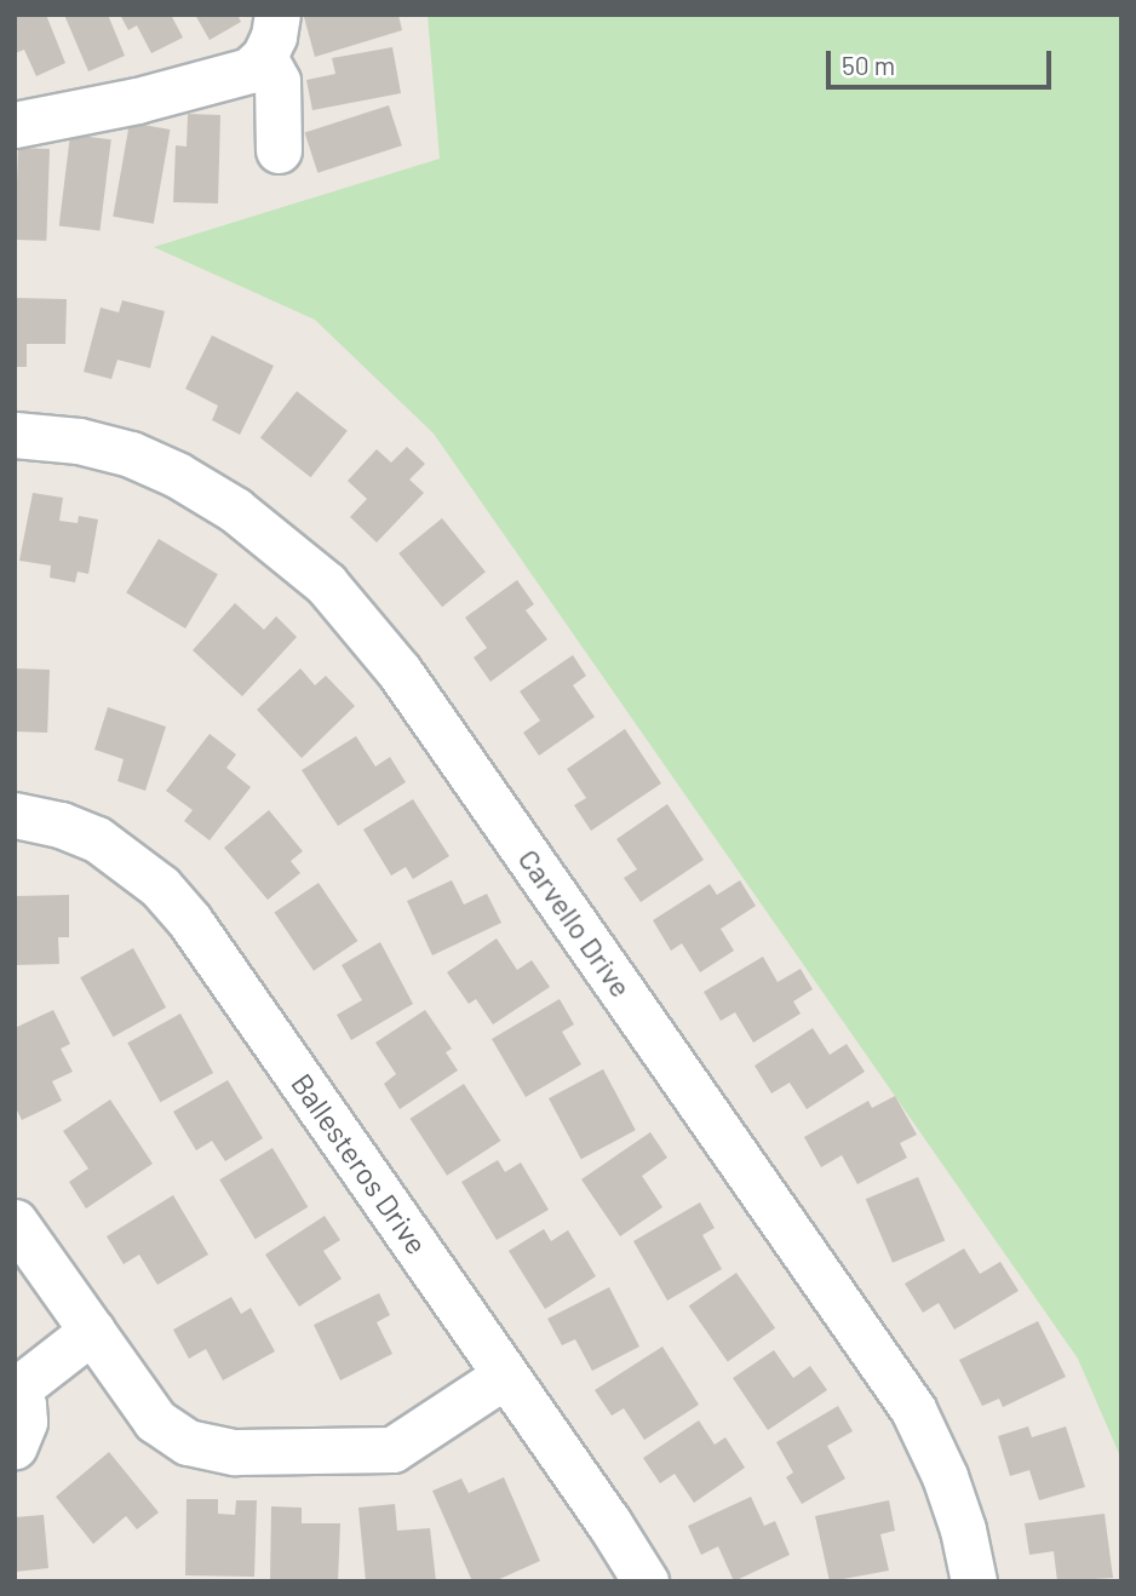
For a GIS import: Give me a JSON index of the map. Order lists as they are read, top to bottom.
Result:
{
  "streets": {
    "street": ["Carvello Drive", "Ballesteros Drive"]
  },
  "scale_bar": "50 m"
}
